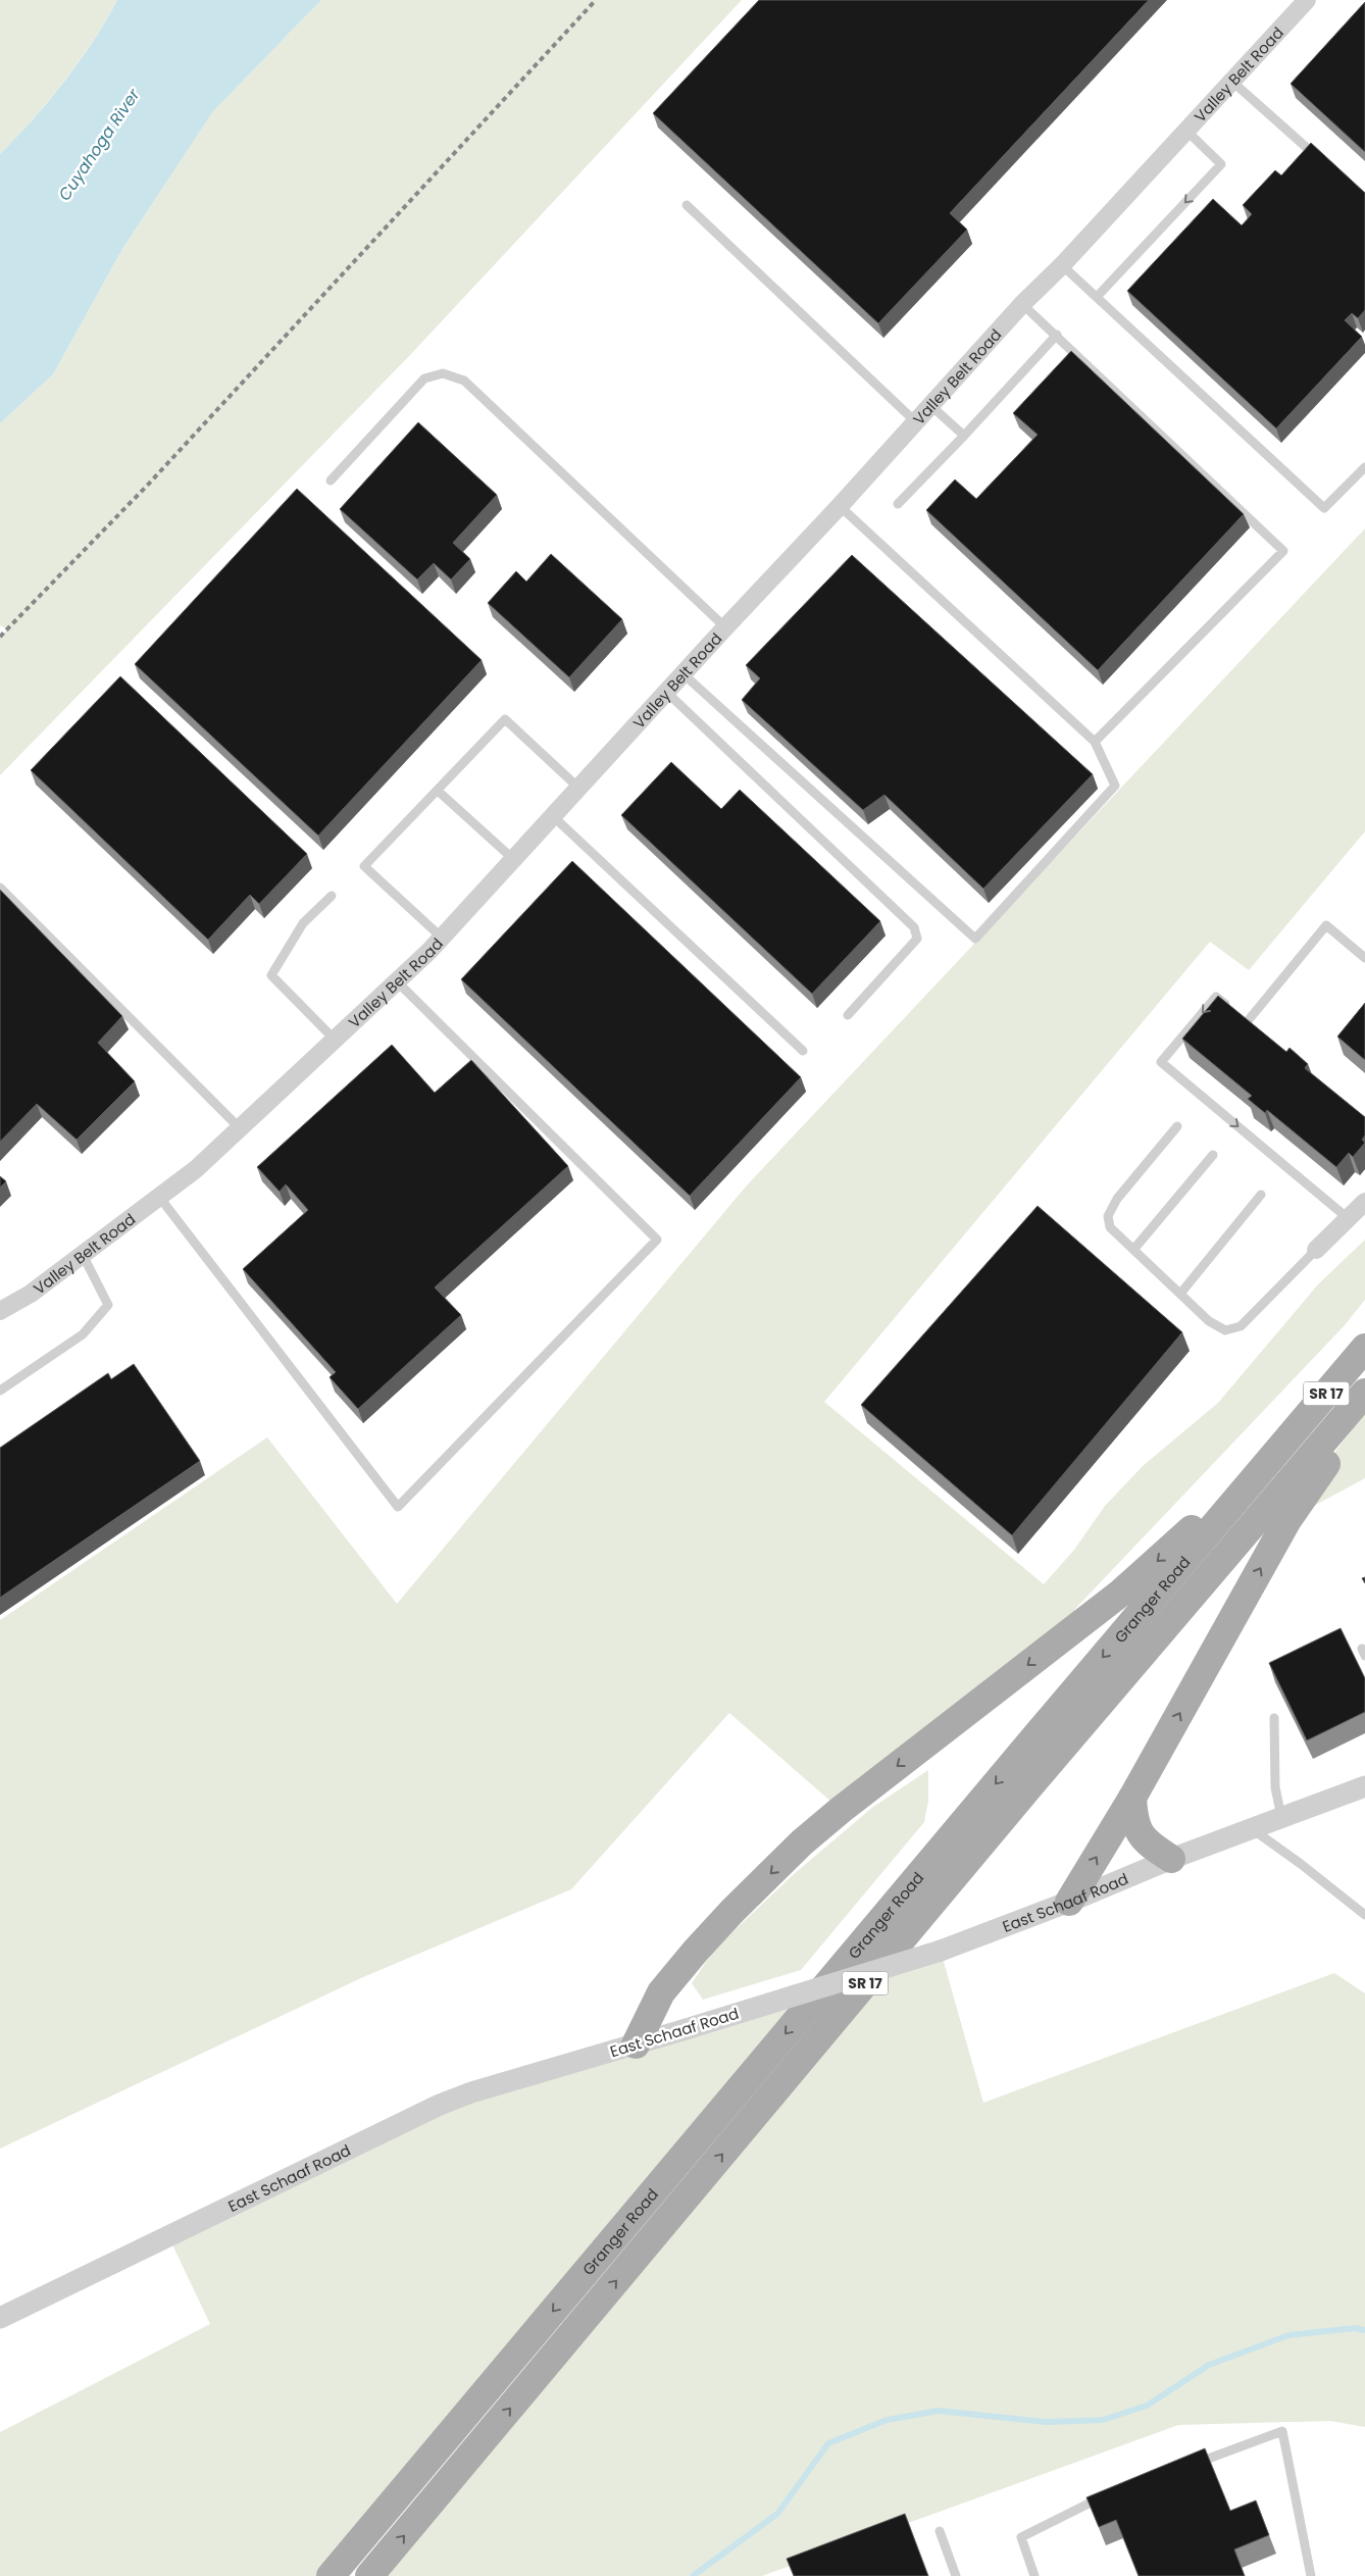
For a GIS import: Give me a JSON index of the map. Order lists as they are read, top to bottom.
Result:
{
  "streets": {
    "main road": ["SR 17", "Granger Road"],
    "street": ["Valley Belt Road", "East Schaaf Road"]
  },
  "water": ["Cuyahoga River"]
}
